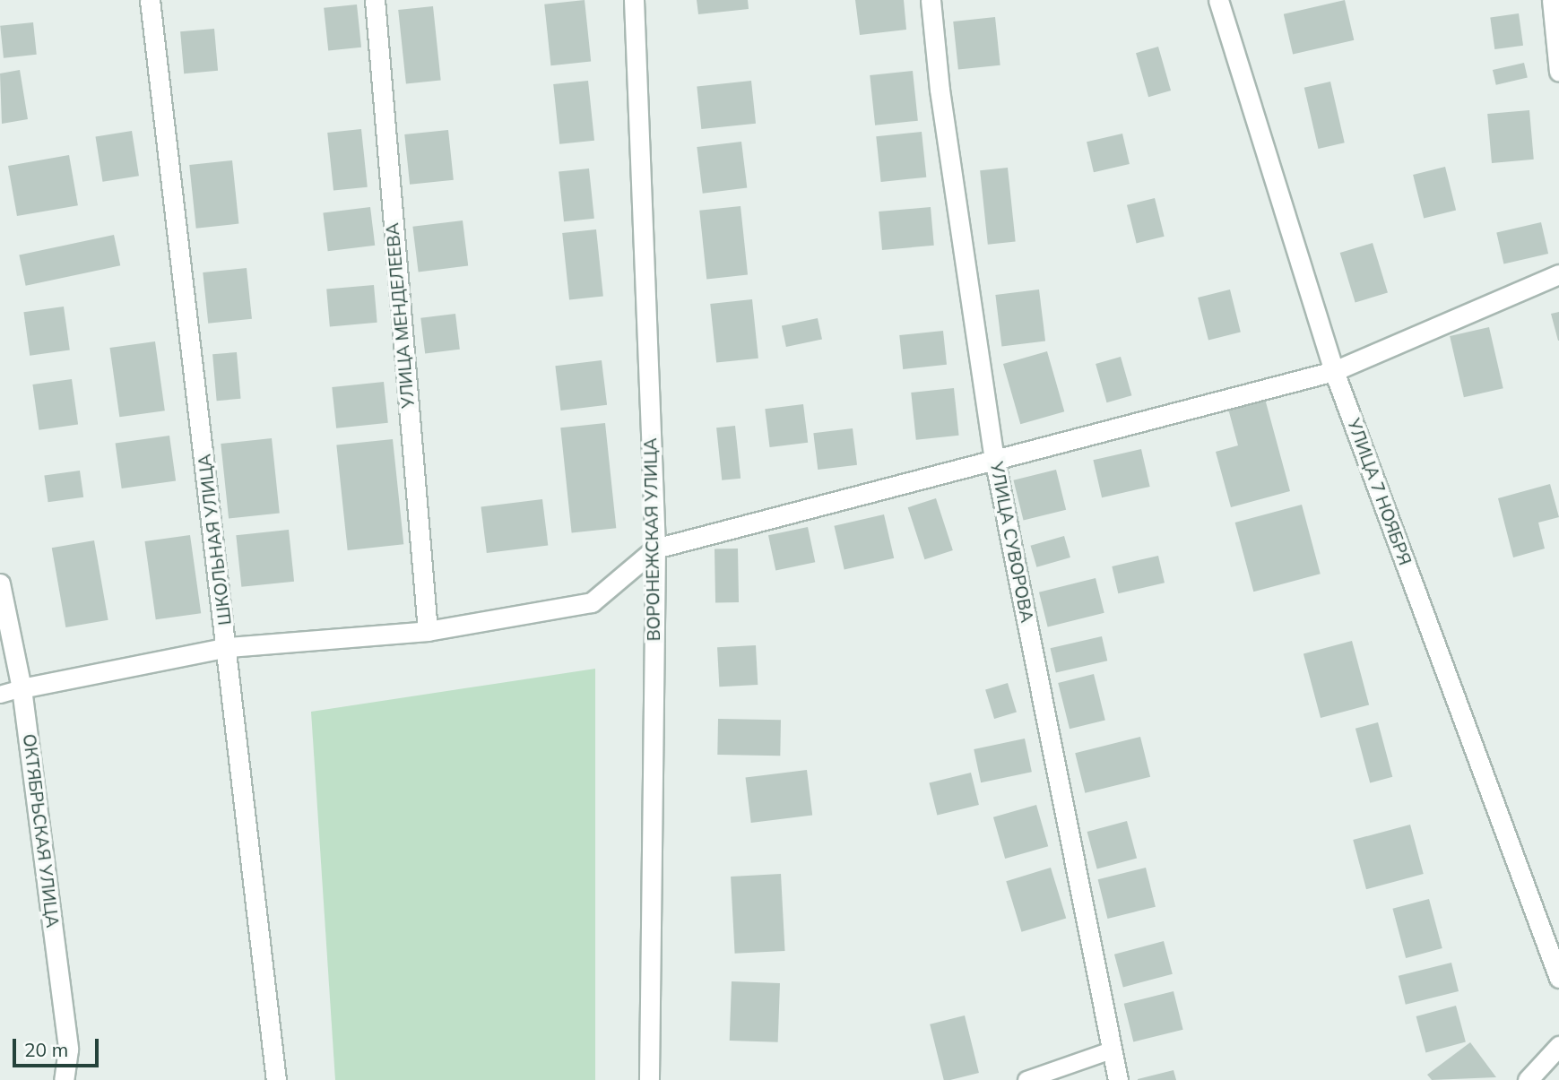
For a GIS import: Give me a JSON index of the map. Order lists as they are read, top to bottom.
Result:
{
  "streets": {
    "street": [
      "УЛИЦА МЕНДЕЛЕЕВА",
      "УЛИЦА 7 НОЯБРЯ",
      "ШКОЛЬНАЯ УЛИЦА",
      "ВОРОНЕЖСКАЯ УЛИЦА",
      "УЛИЦА СУВОРОВА",
      "ОКТЯБРЬСКАЯ УЛИЦА"
    ]
  },
  "scale_bar": "20 m"
}
